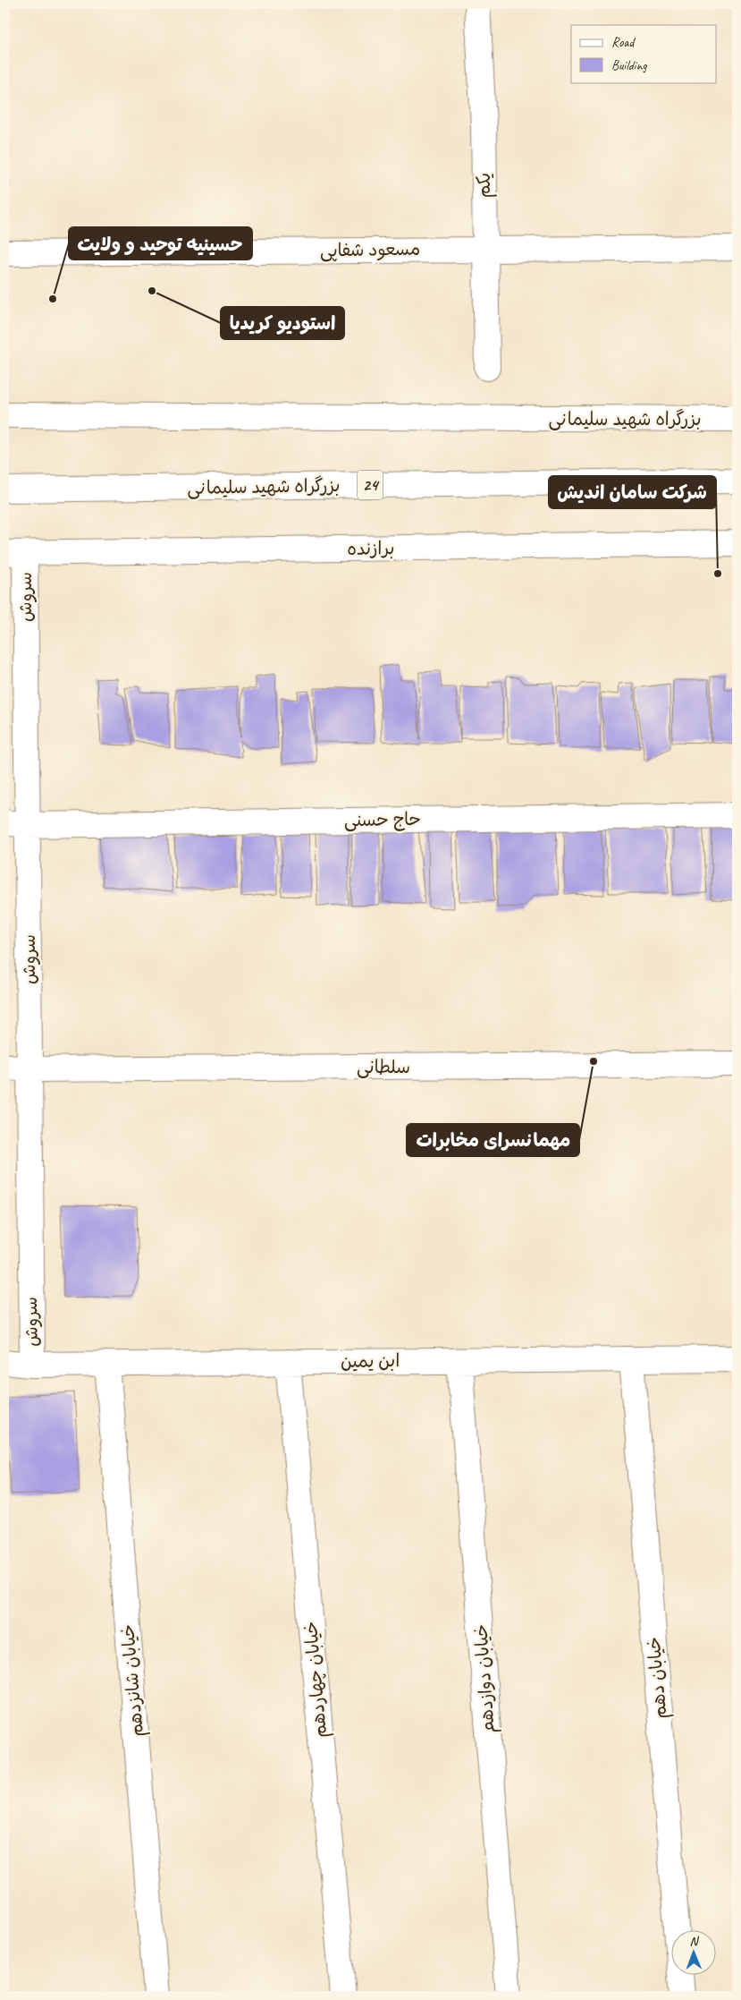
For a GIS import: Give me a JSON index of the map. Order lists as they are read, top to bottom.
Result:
{
  "streets": {
    "main road": [
      "یکم",
      "مسعود شفاپی",
      "بزرگراه شهید سلیمانی",
      "24",
      "برازنده",
      "سروش",
      "حاج حسنی",
      "سلطانی",
      "ابن یمین",
      "خیابان دهم",
      "خیابان دوازدهم",
      "خیابان چهاردهم",
      "خیابان شانزدهم"
    ]
  },
  "crossings": [
    ["یکم", "مسعود شفاپی"],
    ["برازنده", "سروش"],
    ["سروش", "حاج حسنی"],
    ["سروش", "سلطانی"],
    ["سروش", "ابن یمین"],
    ["ابن یمین", "خیابان دهم"],
    ["ابن یمین", "خیابان دوازدهم"],
    ["ابن یمین", "خیابان چهاردهم"],
    ["ابن یمین", "خیابان شانزدهم"]
  ],
  "places": [
    "استودیو کریدیا",
    "حسینیه توحید و ولایت",
    "شرکت سامان اندیش",
    "مهمانسرای مخابرات"
  ],
  "legend": ["Road", "Building"],
  "north": "top"
}
